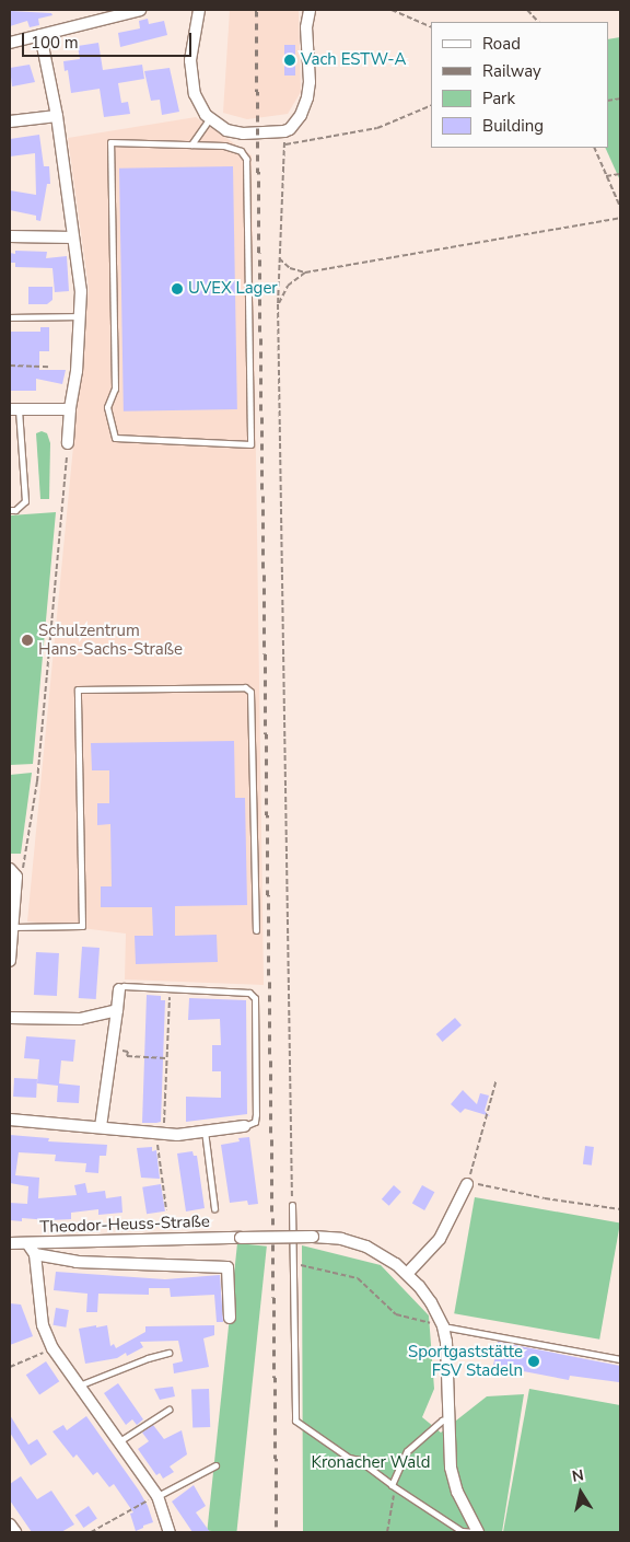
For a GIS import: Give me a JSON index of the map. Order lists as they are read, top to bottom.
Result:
{
  "streets": {
    "street": ["Theodor-Heuss-Straße"]
  },
  "parks": ["Kronacher Wald"],
  "places": [
    "Vach ESTW-A",
    "UVEX Lager",
    "Schulzentrum Hans-Sachs-Straße",
    "Sportgaststätte FSV Stadeln"
  ],
  "legend": [
    "Road",
    "Railway",
    "Park",
    "Building"
  ],
  "scale_bar": "100 m",
  "north": "top"
}
